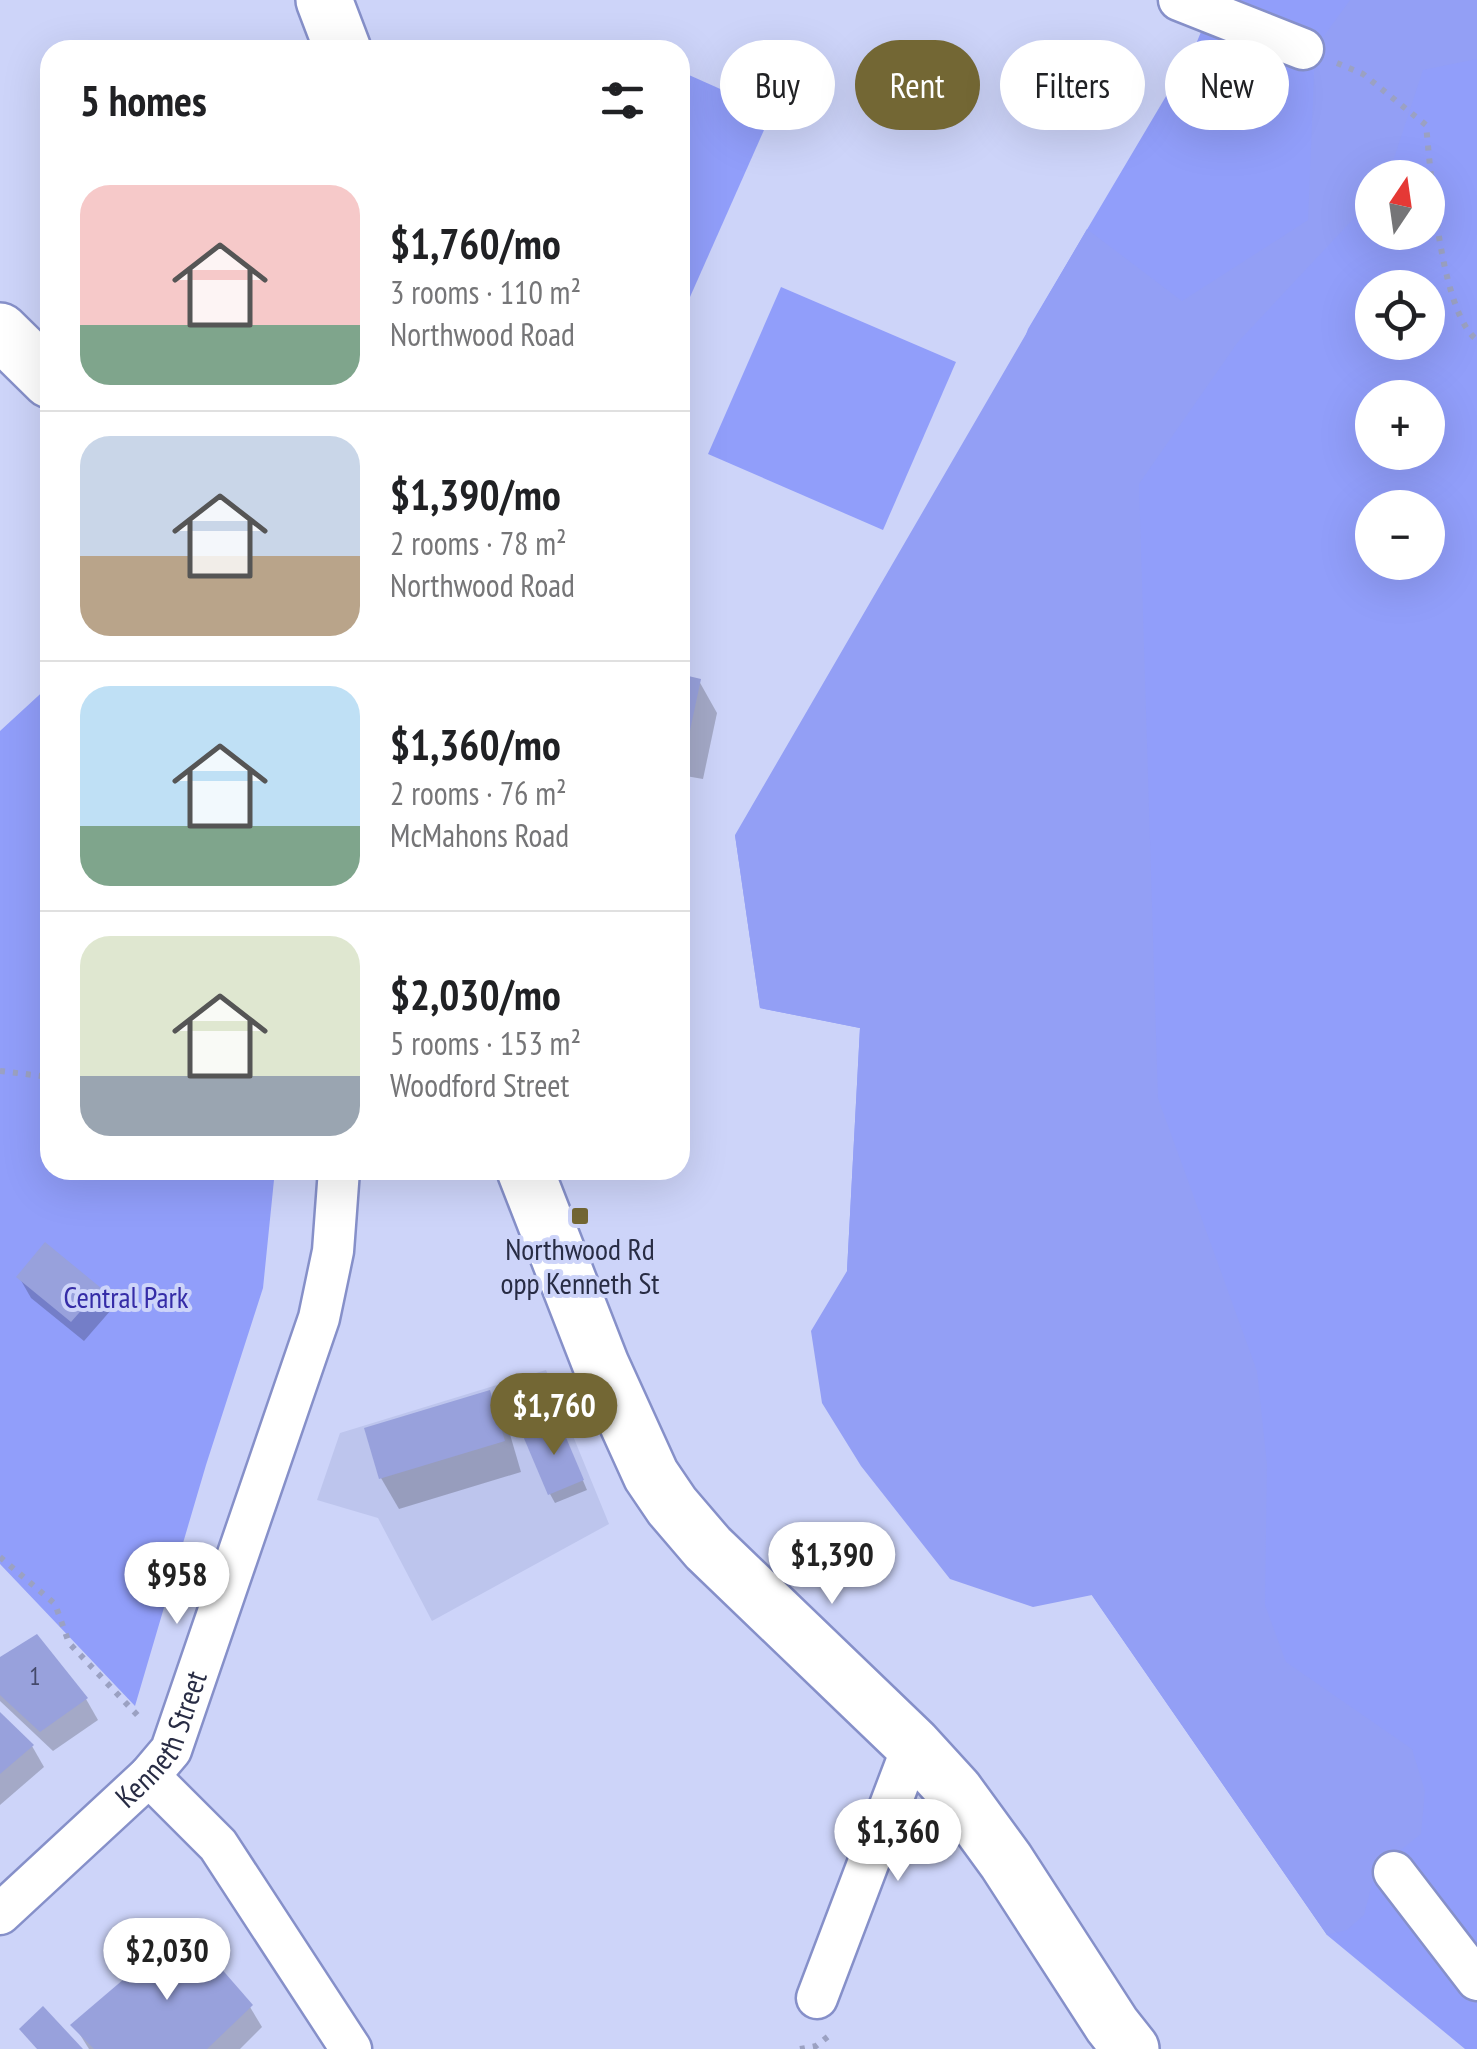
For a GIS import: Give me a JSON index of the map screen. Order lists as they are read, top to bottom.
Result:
{
  "streets": {
    "street": ["Kenneth Street"]
  },
  "parks": ["Central Park"],
  "places": {
    "transit": ["Northwood Rd opp Kenneth St"]
  },
  "house_numbers": ["1"],
  "north": "top",
  "page": {
    "chip": [
      "Buy",
      "Rent",
      "Filters",
      "New"
    ],
    "heading": "5 homes",
    "map_buttons": ["+", "−"],
    "list": [
      {
        "name": "$1,760/mo",
        "note": "3 rooms · 110 m² · Northwood Road"
      },
      {
        "name": "$1,390/mo",
        "note": "2 rooms · 78 m² · Northwood Road"
      },
      {
        "name": "$1,360/mo",
        "note": "2 rooms · 76 m² · McMahons Road"
      },
      {
        "name": "$2,030/mo",
        "note": "5 rooms · 153 m² · Woodford Street"
      }
    ],
    "price": [
      "$1,760",
      "$1,390",
      "$958",
      "$1,360",
      "$2,030"
    ]
  }
}
